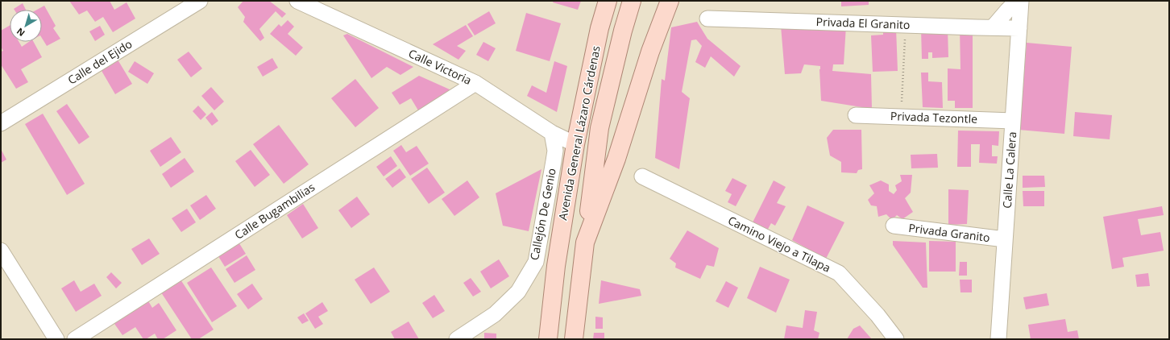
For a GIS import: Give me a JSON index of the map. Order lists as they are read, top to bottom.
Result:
{
  "streets": {
    "main road": ["Avenida General Lázaro Cárdenas"],
    "street": [
      "Privada El Granito",
      "Calle del Ejido",
      "Calle Victoria",
      "Privada Tezontle",
      "Calle La Calera",
      "Calle Bugambilias",
      "Callejón De Genio",
      "Privada Granito",
      "Camino Viejo a Tilapa"
    ]
  },
  "crossings": [
    ["Privada El Granito", "Calle La Calera"],
    ["Calle Victoria", "Avenida General Lázaro Cárdenas"],
    ["Calle Victoria", "Calle Bugambilias"],
    ["Calle Victoria", "Callejón De Genio"],
    ["Privada Tezontle", "Calle La Calera"],
    ["Calle La Calera", "Privada Granito"]
  ],
  "north": "bottom left"
}
